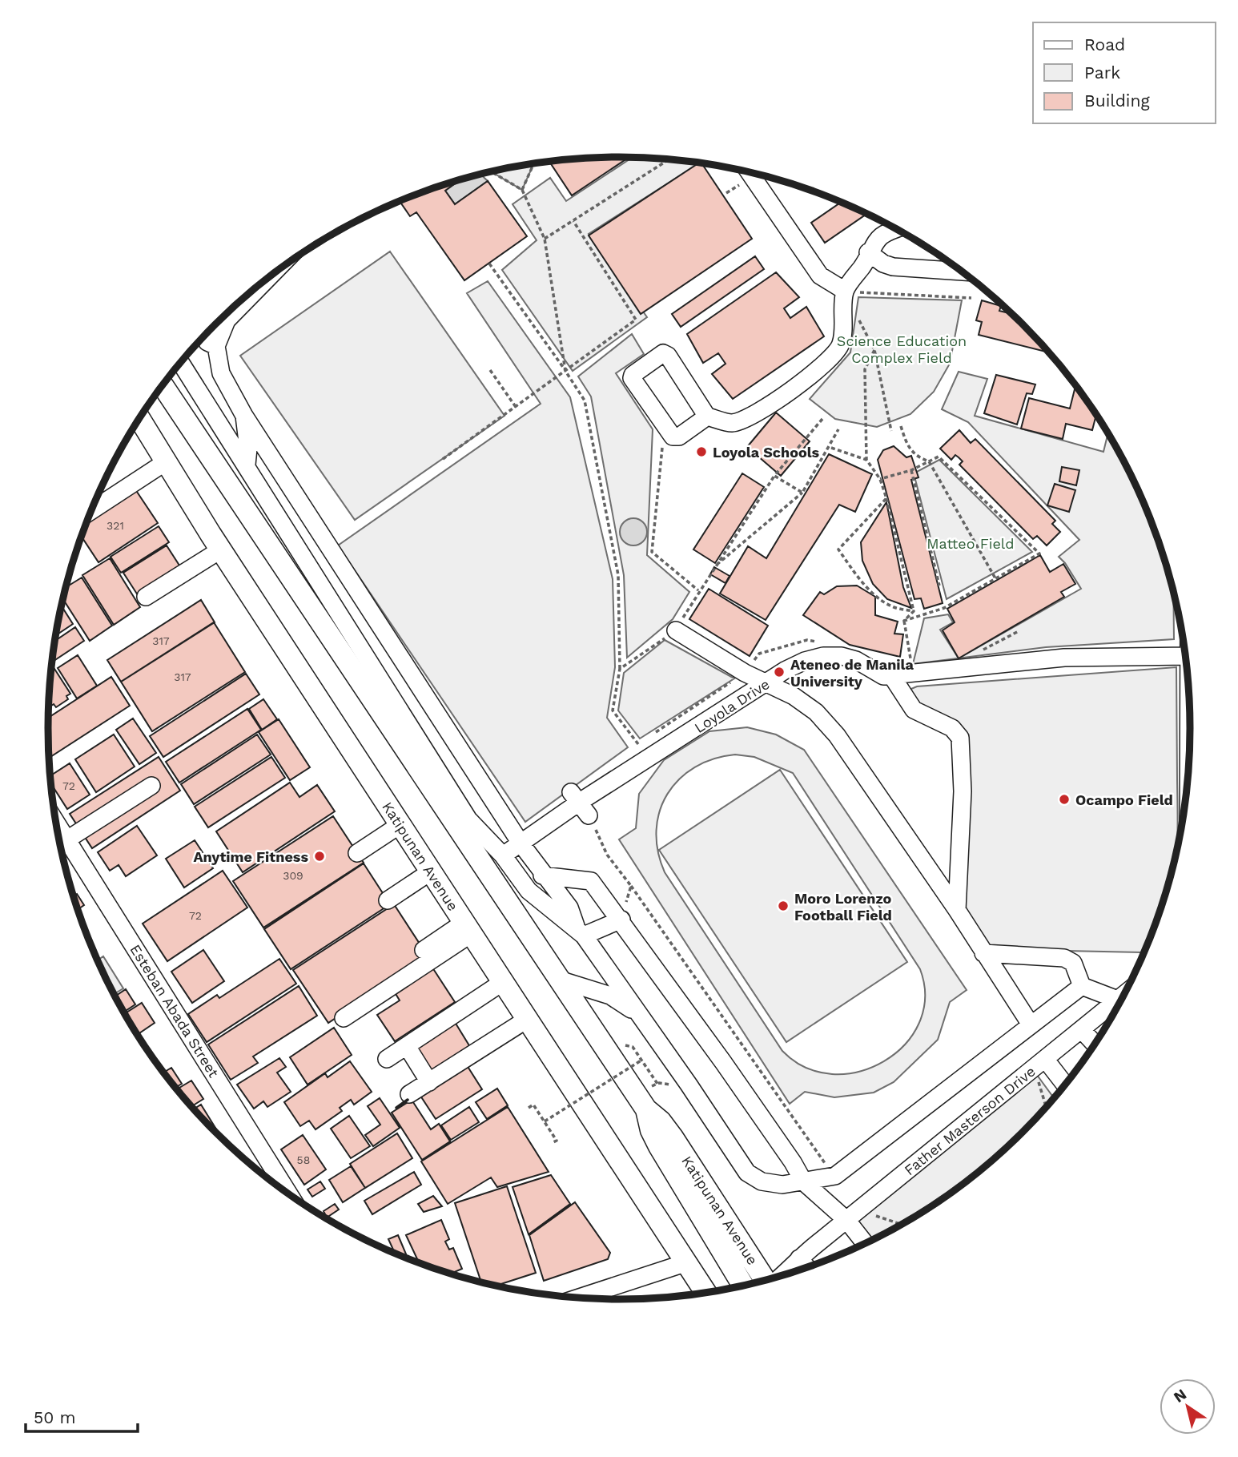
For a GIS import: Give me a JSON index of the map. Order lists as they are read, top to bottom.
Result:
{
  "streets": {
    "main road": ["Katipunan Avenue"],
    "street": ["Loyola Drive", "Esteban Abada Street", "Father Masterson Drive"]
  },
  "parks": ["Science Education Complex Field", "Matteo Field"],
  "places": [
    "Loyola Schools",
    "Ateneo de Manila University",
    "Ocampo Field",
    "Anytime Fitness",
    "Moro Lorenzo Football Field"
  ],
  "house_numbers": [
    "321",
    "317",
    "317",
    "72",
    "309",
    "72",
    "58"
  ],
  "legend": ["Road", "Park", "Building"],
  "scale_bar": "50 m",
  "north": "top left"
}
